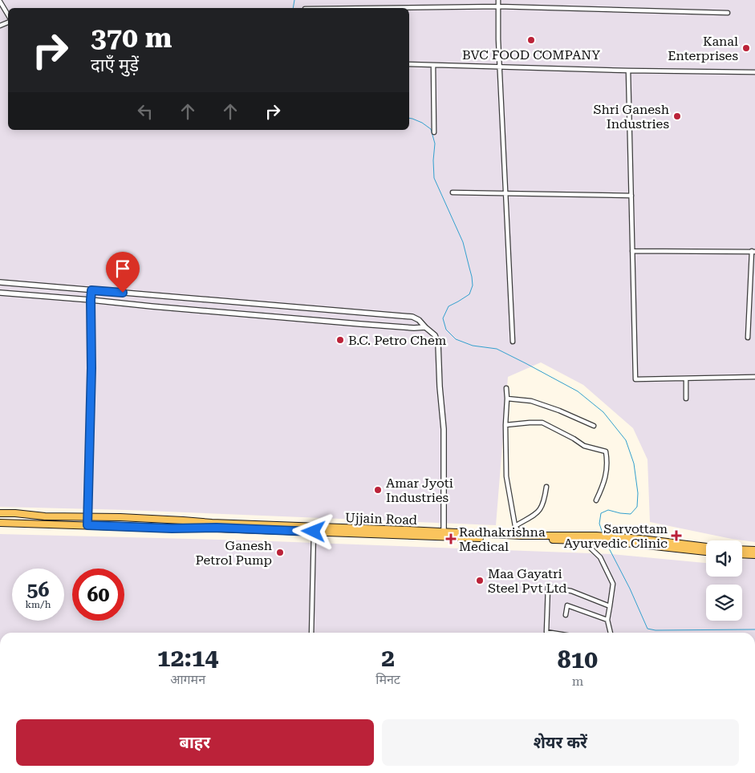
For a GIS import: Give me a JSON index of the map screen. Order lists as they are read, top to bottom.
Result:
{
  "streets": {
    "main road": ["Ujjain Road"]
  },
  "places": {
    "other": [
      "BVC FOOD COMPANY",
      "Kanal Enterprises",
      "Shri Ganesh Industries",
      "B.C. Petro Chem",
      "Amar Jyoti Industries",
      "Ganesh Petrol Pump",
      "Maa Gayatri Steel Pvt Ltd"
    ],
    "health": ["Sarvottam Ayurvedic Clinic", "Radhakrishna Medical"]
  },
  "page": {
    "turn": ["370 m", "दाएँ मुड़ें"],
    "speed": "56 km/h",
    "limit": "60",
    "eta": [
      "12:14",
      "आगमन",
      "2",
      "मिनट",
      "810",
      "m"
    ],
    "buttons": ["बाहर", "शेयर करें"]
  }
}
